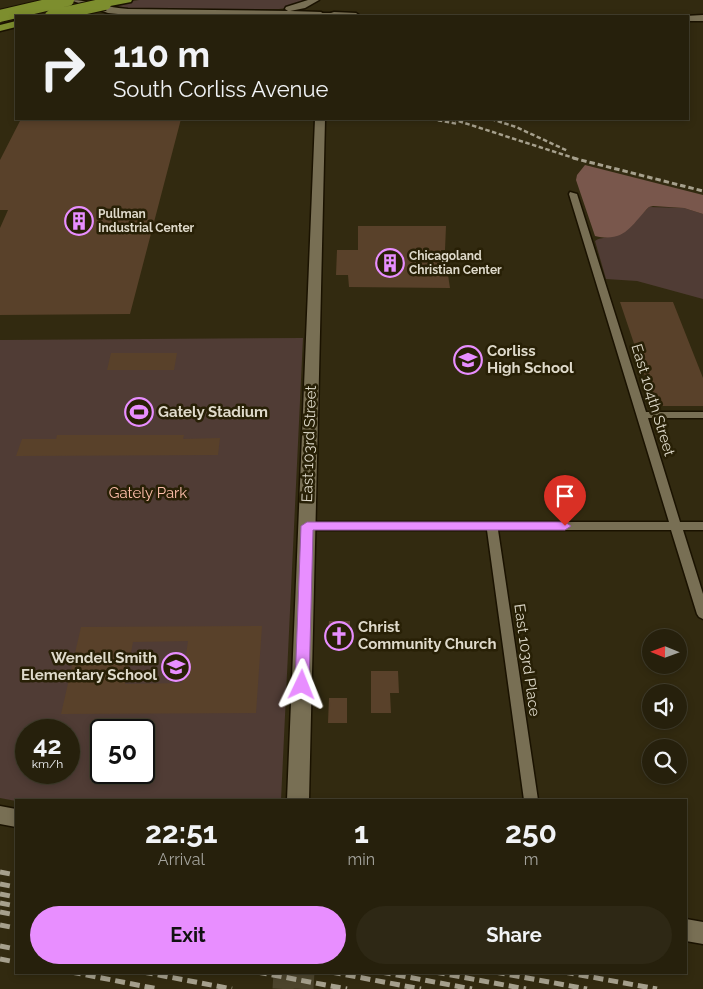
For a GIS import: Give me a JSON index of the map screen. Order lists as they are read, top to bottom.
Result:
{
  "streets": {
    "main road": ["East 103rd Street"],
    "street": ["East 104th Street", "East 103rd Place"]
  },
  "parks": ["Gately Park"],
  "places": {
    "building": ["Pullman Industrial Center", "Chicagoland Christian Center"],
    "school or university": ["Corliss High School", "Wendell Smith Elementary School"],
    "sports": ["Gately Stadium"],
    "church": ["Christ Community Church"]
  },
  "north": "left",
  "page": {
    "turn": ["110 m", "South Corliss Avenue"],
    "speed": "42 km/h",
    "limit": "50",
    "eta": [
      "22:51",
      "Arrival",
      "1",
      "min",
      "250",
      "m"
    ],
    "buttons": ["Exit", "Share"]
  }
}
